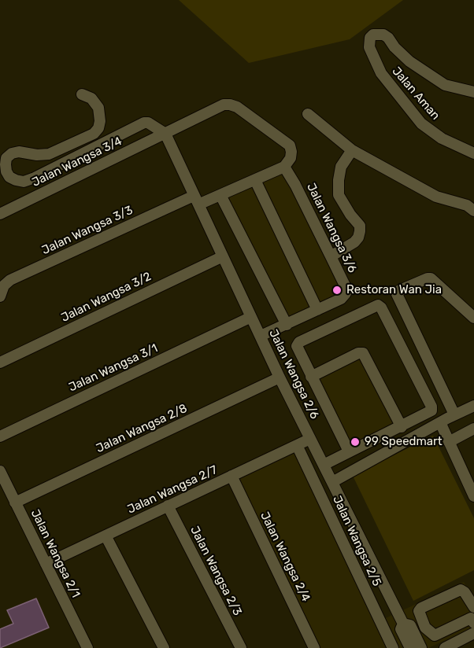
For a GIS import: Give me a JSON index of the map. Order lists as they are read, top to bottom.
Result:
{
  "streets": {
    "street": [
      "Jalan Aman",
      "Jalan Wangsa 3/4",
      "Jalan Wangsa 3/6",
      "Jalan Wangsa 3/3",
      "Jalan Wangsa 3/2",
      "Jalan Wangsa 3/1",
      "Jalan Wangsa 2/6",
      "Jalan Wangsa 2/8",
      "Jalan Wangsa 2/7",
      "Jalan Wangsa 2/5",
      "Jalan Wangsa 2/1",
      "Jalan Wangsa 2/4",
      "Jalan Wangsa 2/3"
    ]
  },
  "crossings": [
    ["Jalan Wangsa 3/4", "Jalan Wangsa 3/6"],
    ["Jalan Wangsa 3/4", "Jalan Wangsa 3/3"],
    ["Jalan Wangsa 3/4", "Jalan Wangsa 2/6"],
    ["Jalan Wangsa 3/6", "Jalan Wangsa 3/3"],
    ["Jalan Wangsa 3/6", "Jalan Wangsa 2/6"],
    ["Jalan Wangsa 3/3", "Jalan Wangsa 2/6"],
    ["Jalan Wangsa 3/2", "Jalan Wangsa 2/6"],
    ["Jalan Wangsa 3/1", "Jalan Wangsa 2/6"],
    ["Jalan Wangsa 2/6", "Jalan Wangsa 2/8"],
    ["Jalan Wangsa 2/6", "Jalan Wangsa 2/7"],
    ["Jalan Wangsa 2/8", "Jalan Wangsa 2/1"],
    ["Jalan Wangsa 2/7", "Jalan Wangsa 2/5"],
    ["Jalan Wangsa 2/7", "Jalan Wangsa 2/1"],
    ["Jalan Wangsa 2/7", "Jalan Wangsa 2/4"],
    ["Jalan Wangsa 2/7", "Jalan Wangsa 2/3"]
  ],
  "places": ["Restoran Wan Jia", "99 Speedmart"]
}
